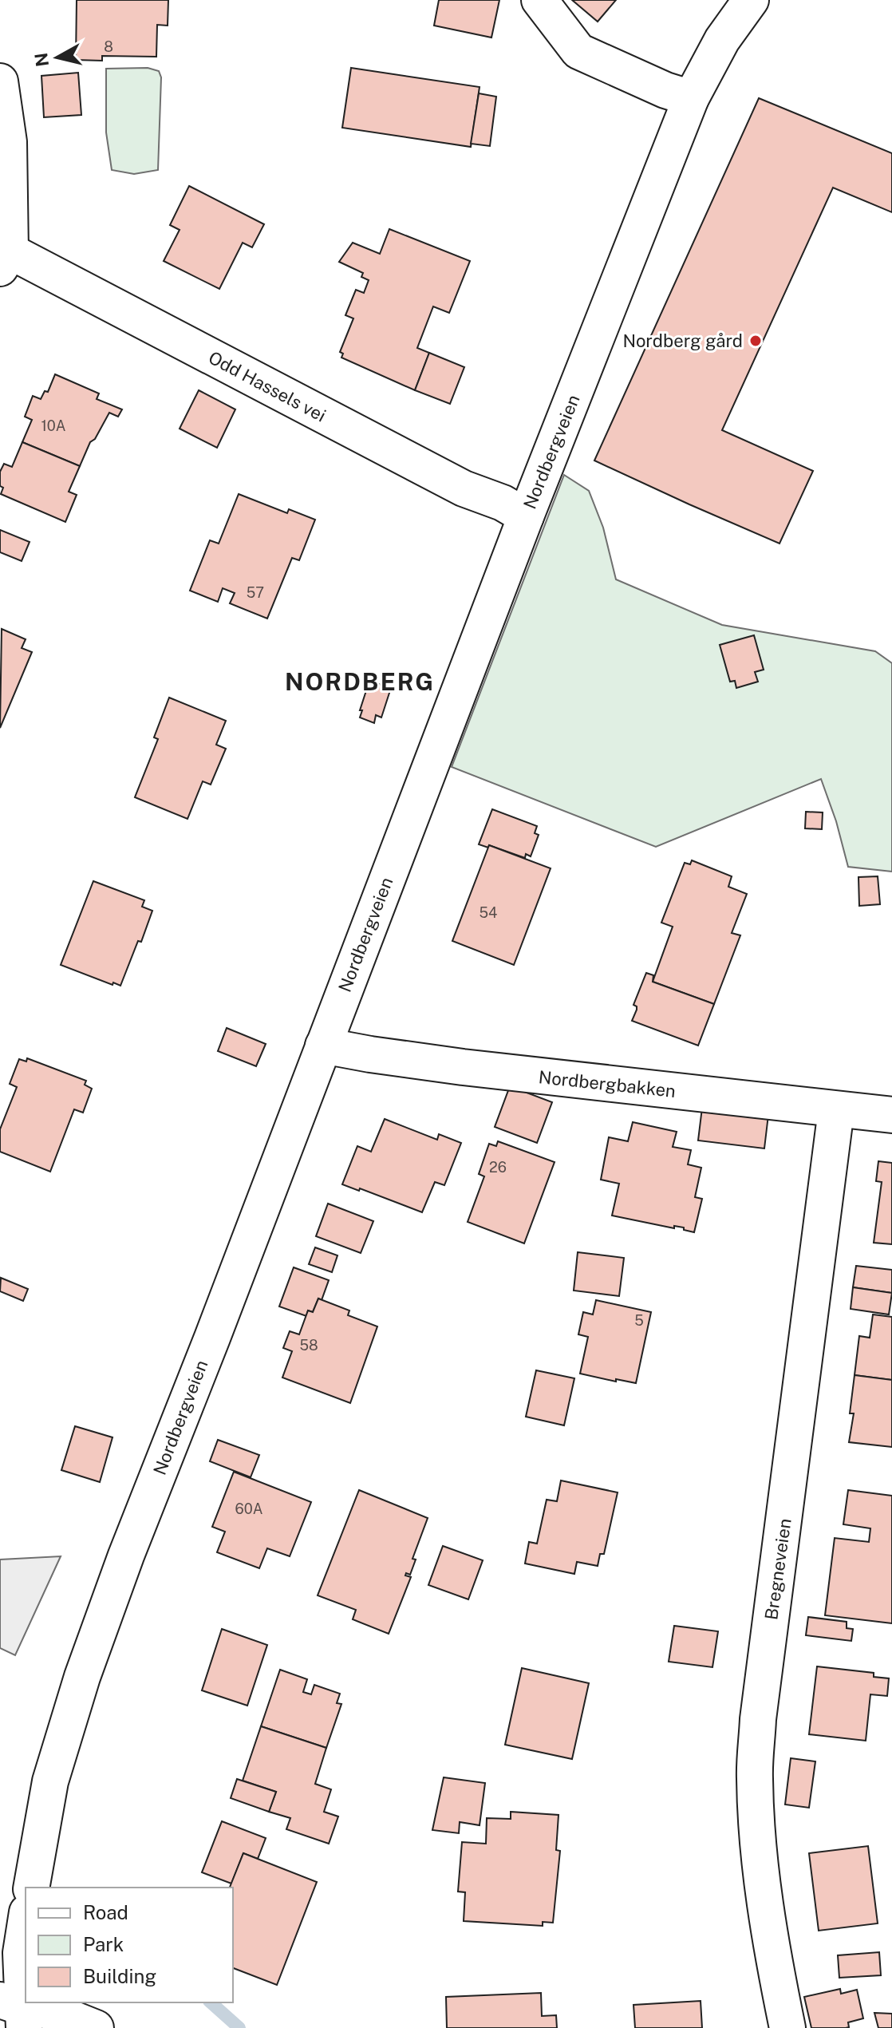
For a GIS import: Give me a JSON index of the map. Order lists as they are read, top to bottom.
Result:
{
  "streets": {
    "street": [
      "Odd Hassels vei",
      "Nordbergveien",
      "Nordbergbakken",
      "Bregneveien"
    ]
  },
  "crossings": [
    ["Odd Hassels vei", "Nordbergveien"],
    ["Nordbergveien", "Nordbergbakken"],
    ["Nordbergbakken", "Bregneveien"]
  ],
  "districts": ["NORDBERG"],
  "places": ["Nordberg gård"],
  "house_numbers": [
    "8",
    "10A",
    "57",
    "54",
    "26",
    "5",
    "58",
    "60A"
  ],
  "legend": ["Road", "Park", "Building"],
  "north": "left"
}
